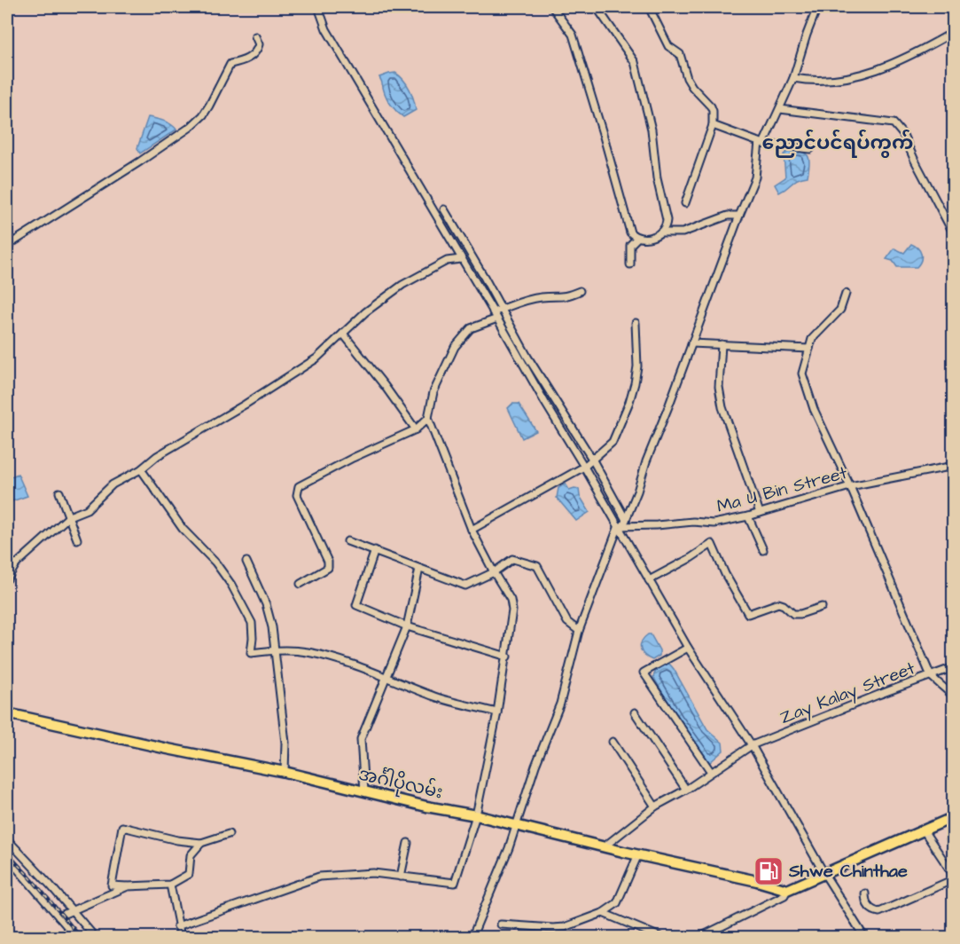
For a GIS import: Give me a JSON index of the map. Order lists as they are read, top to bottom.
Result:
{
  "streets": {
    "main road": ["အင်္ဂါပိုလမ်း"],
    "street": ["Ma U Bin Street", "Zay Kalay Street"]
  },
  "crossings": [
    ["Zay Kalay Street", "အင်္ဂါပိုလမ်း"]
  ],
  "districts": ["ညောင်ပင်ရပ်ကွက်"],
  "places": {
    "fuel station": ["Shwe Chinthae"]
  }
}
